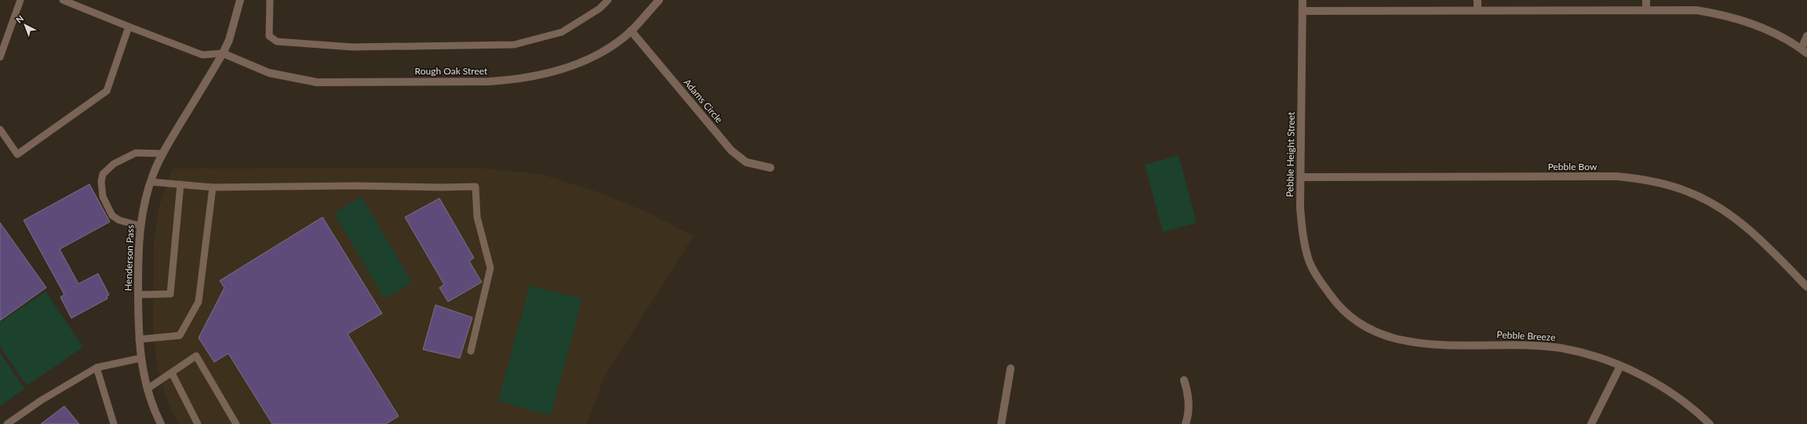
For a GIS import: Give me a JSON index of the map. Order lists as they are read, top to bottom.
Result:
{
  "streets": {
    "street": [
      "Rough Oak Street",
      "Adams Circle",
      "Pebble Height Street",
      "Pebble Bow",
      "Henderson Pass",
      "Pebble Breeze"
    ]
  },
  "crossings": [
    ["Rough Oak Street", "Adams Circle"],
    ["Rough Oak Street", "Henderson Pass"],
    ["Pebble Height Street", "Pebble Bow"],
    ["Pebble Height Street", "Pebble Breeze"]
  ],
  "north": "top left"
}
